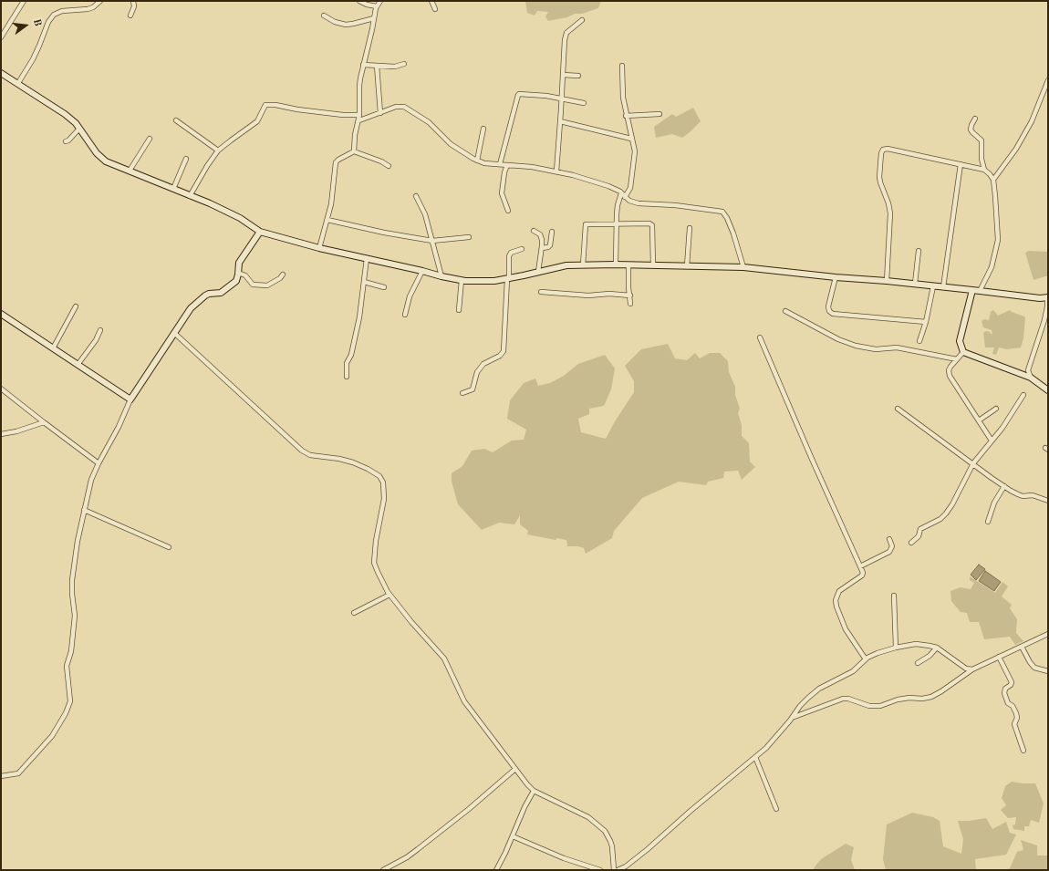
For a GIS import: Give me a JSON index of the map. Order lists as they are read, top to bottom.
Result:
{
  "north": "right"
}
